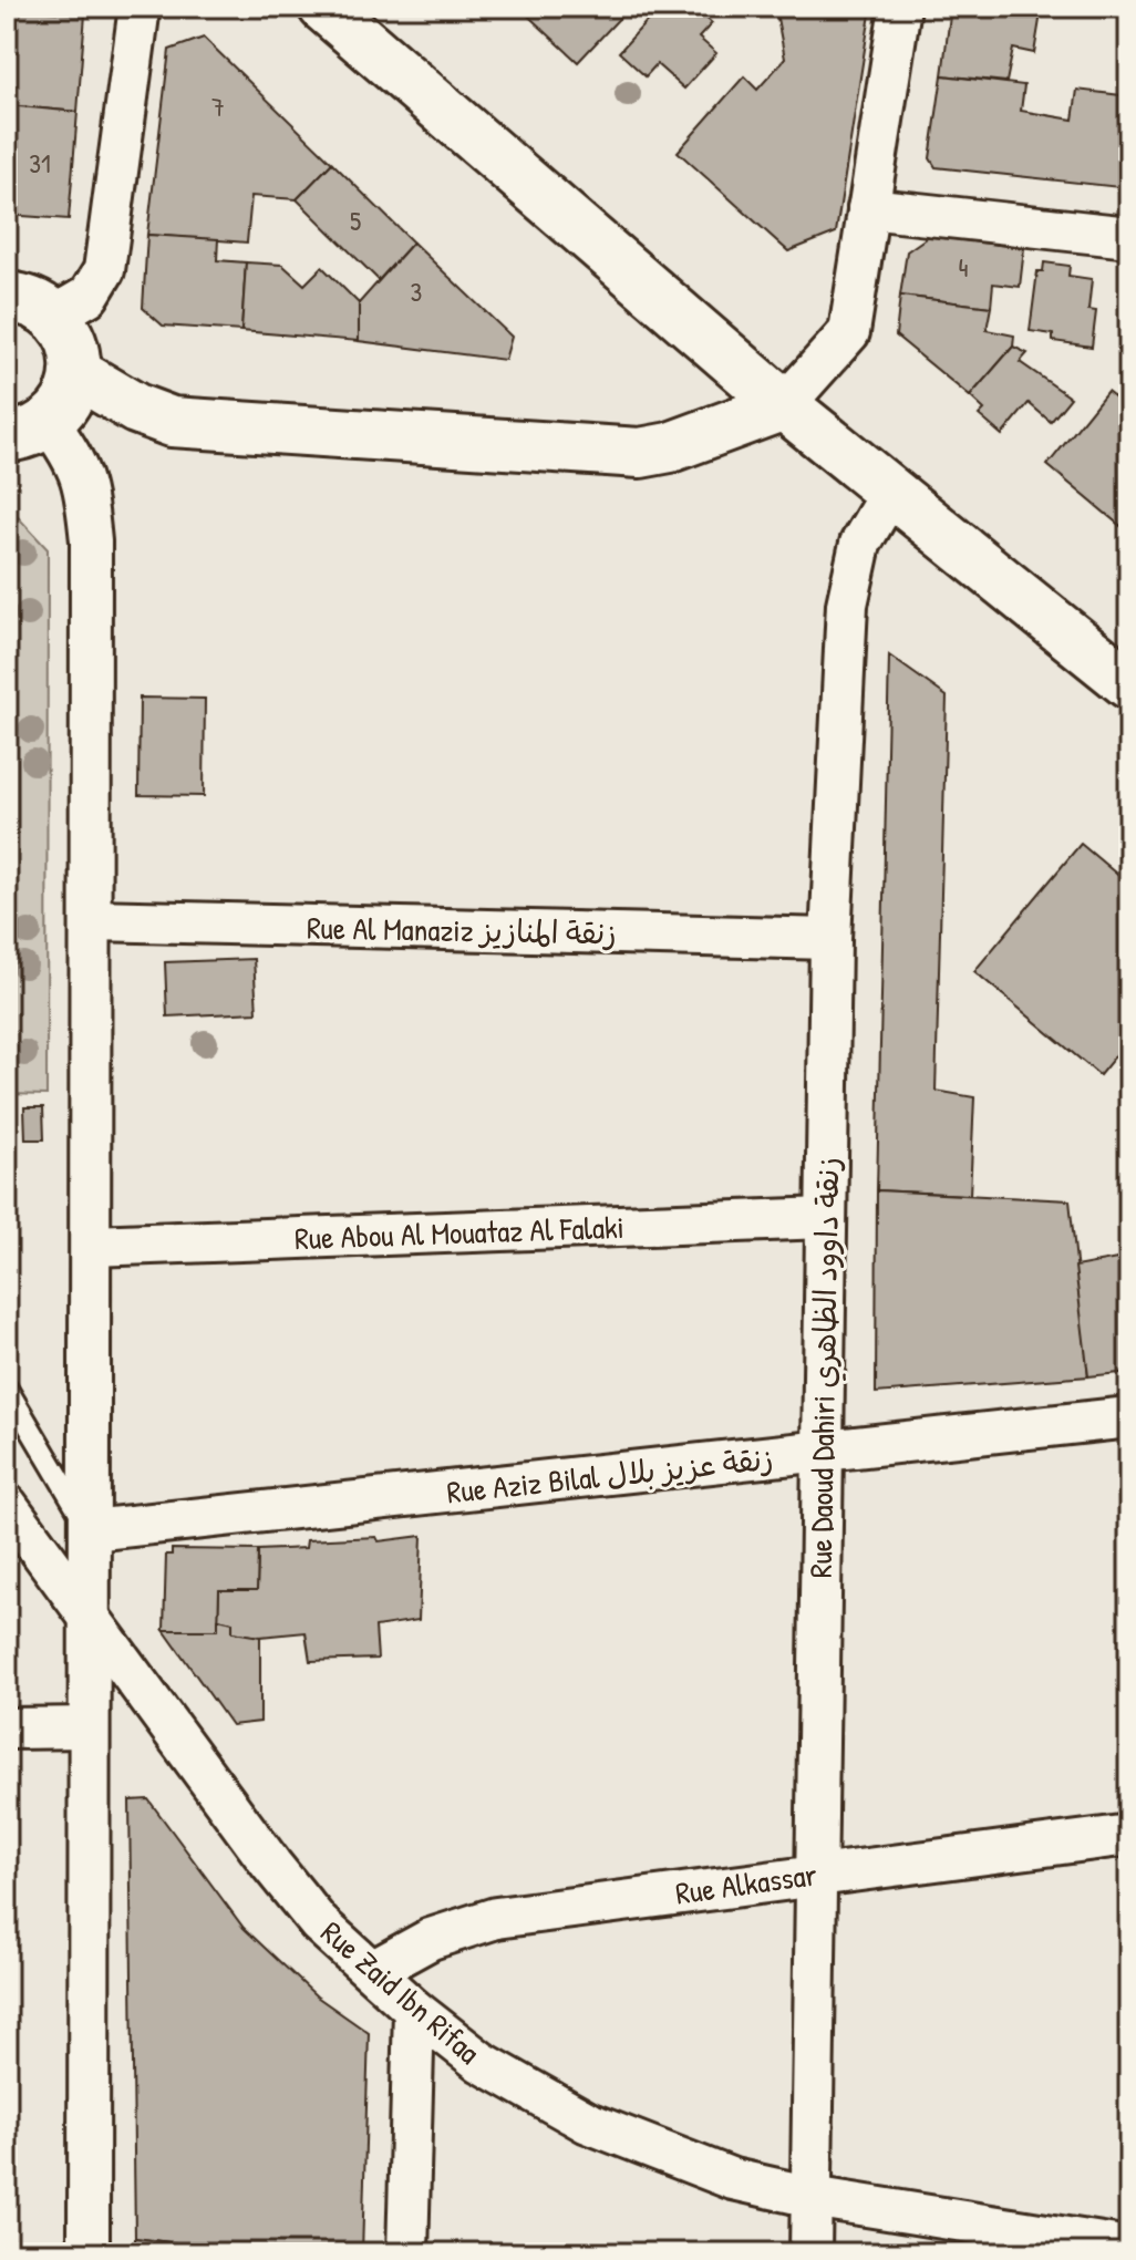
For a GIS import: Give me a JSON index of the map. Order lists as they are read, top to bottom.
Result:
{
  "streets": {
    "street": [
      "Rue Al Manaziz زنقة المنازيز",
      "Rue Abou Al Mouataz Al Falaki",
      "Rue Daoud Dahiri زنقة داوود الظاهري",
      "Rue Aziz Bilal زنقة عزيز بلال",
      "Rue Alkassar",
      "Rue Zaid Ibn Rifaa"
    ]
  },
  "crossings": [
    ["Rue Al Manaziz زنقة المنازيز", "Rue Daoud Dahiri زنقة داوود الظاهري"],
    ["Rue Abou Al Mouataz Al Falaki", "Rue Daoud Dahiri زنقة داوود الظاهري"],
    ["Rue Daoud Dahiri زنقة داوود الظاهري", "Rue Aziz Bilal زنقة عزيز بلال"],
    ["Rue Daoud Dahiri زنقة داوود الظاهري", "Rue Alkassar"],
    ["Rue Daoud Dahiri زنقة داوود الظاهري", "Rue Zaid Ibn Rifaa"],
    ["Rue Alkassar", "Rue Zaid Ibn Rifaa"]
  ],
  "house_numbers": [
    "7",
    "31",
    "5",
    "4",
    "3"
  ]
}
